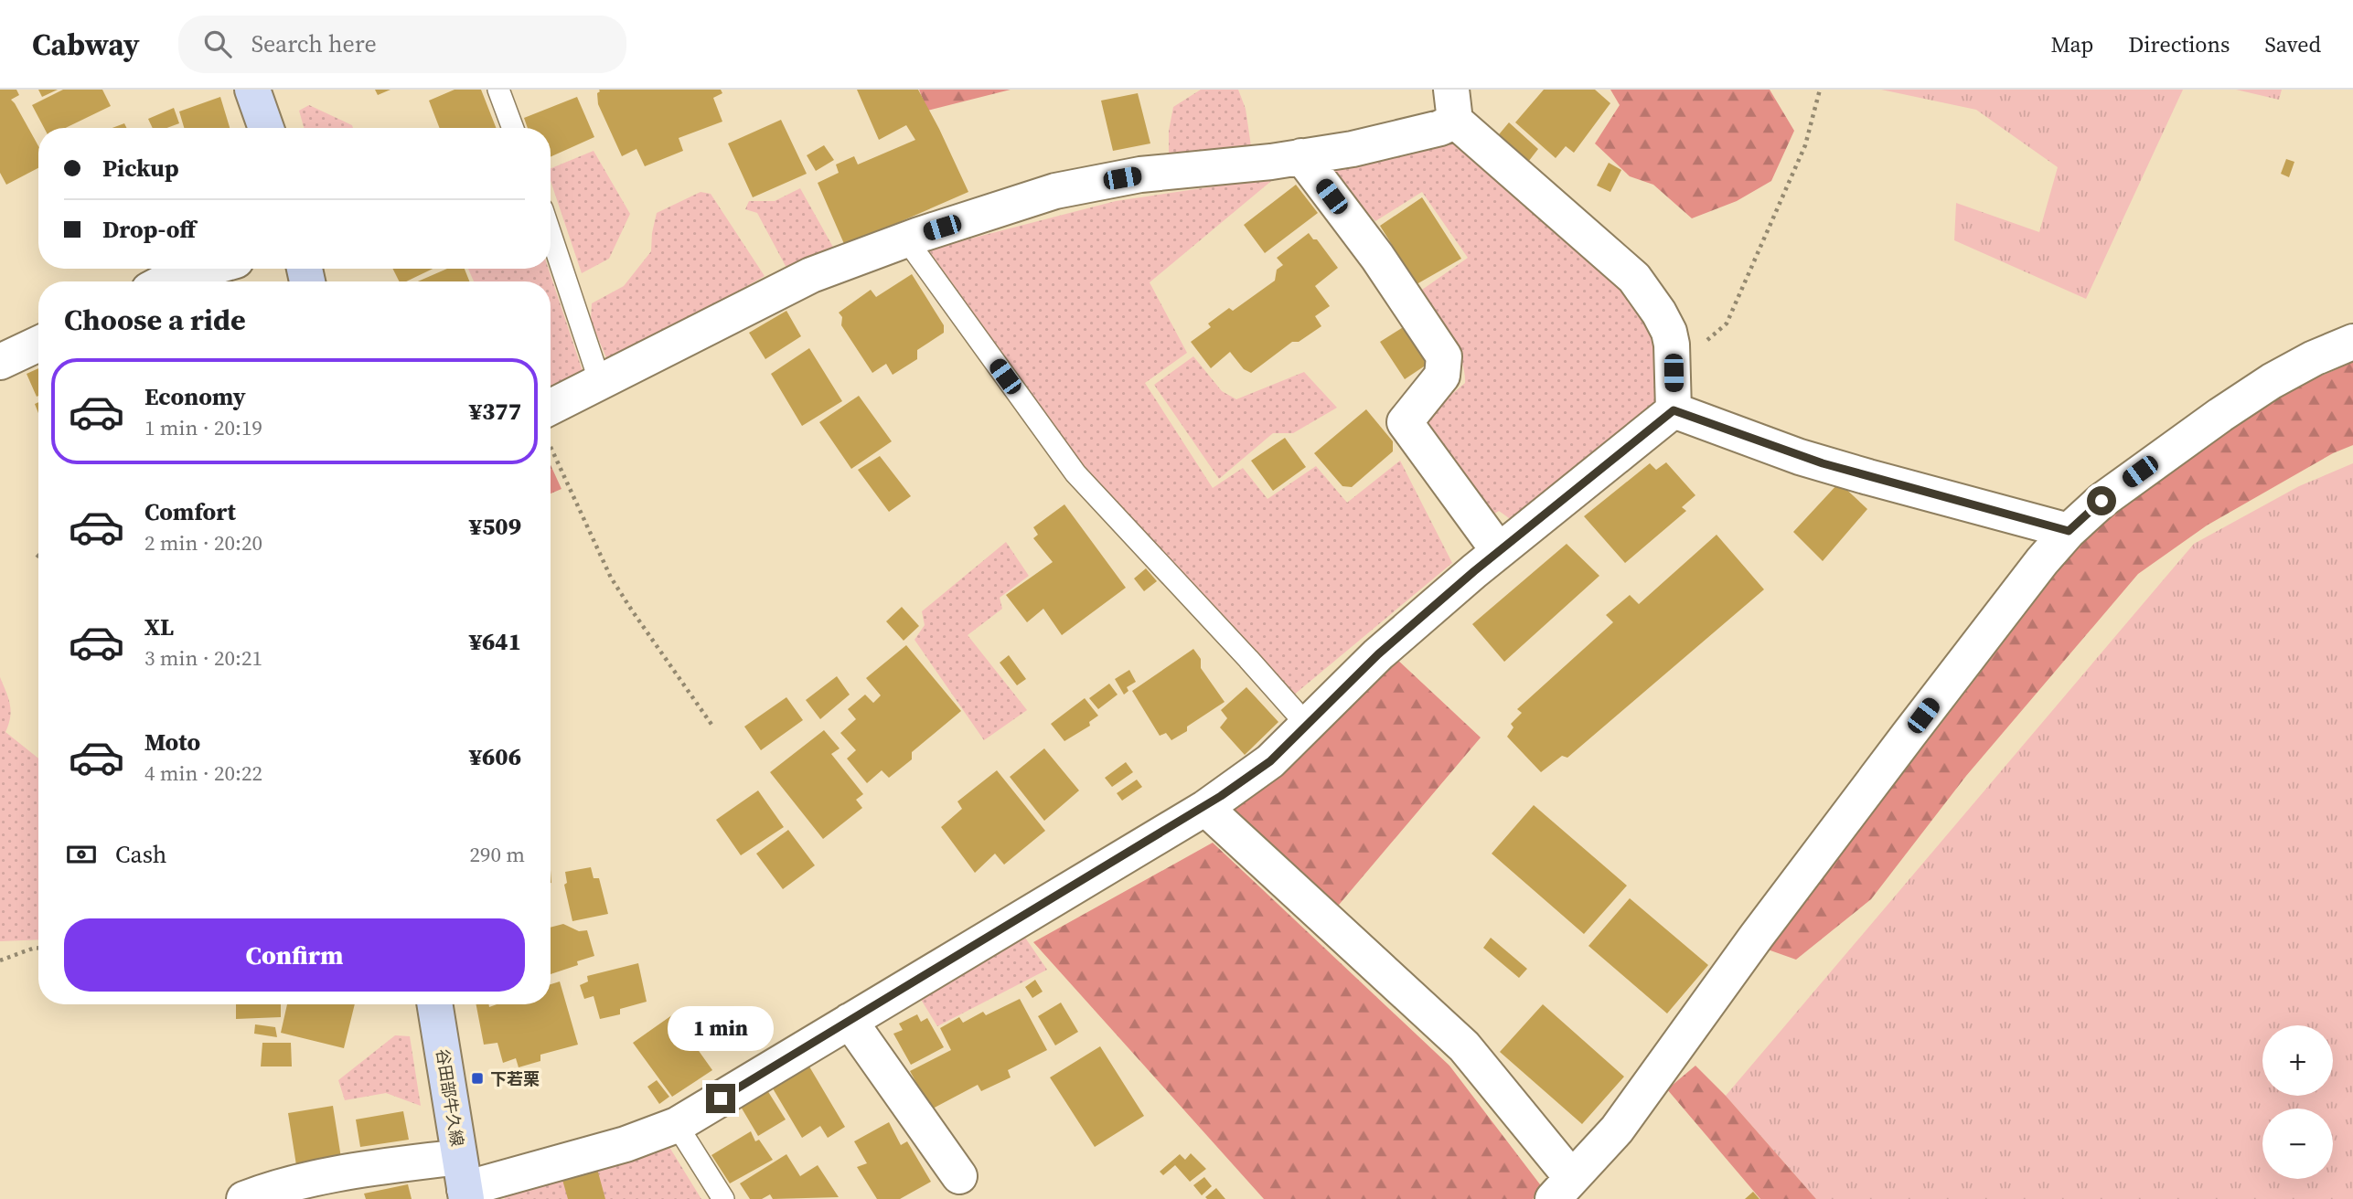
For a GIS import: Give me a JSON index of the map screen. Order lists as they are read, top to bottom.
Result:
{
  "streets": {
    "main road": ["谷田部牛久線"]
  },
  "places": {
    "transit": ["下若栗"]
  },
  "page": {
    "header": "Cabway",
    "search": "Search here",
    "nav": ["Map", "Directions", "Saved"],
    "banner": ["Pickup", "Drop-off"],
    "heading": "Choose a ride",
    "list": [
      {
        "name": "Economy",
        "note": "1 min · 20:19",
        "value": "¥377"
      },
      {
        "name": "Comfort",
        "note": "2 min · 20:20",
        "value": "¥509"
      },
      {
        "name": "XL",
        "note": "3 min · 20:21",
        "value": "¥641"
      },
      {
        "name": "Moto",
        "note": "4 min · 20:22",
        "value": "¥606"
      }
    ],
    "pay": ["Cash", "290 m"],
    "buttons": "Confirm",
    "bubble": "1 min",
    "map_buttons": ["+", "−"]
  }
}
